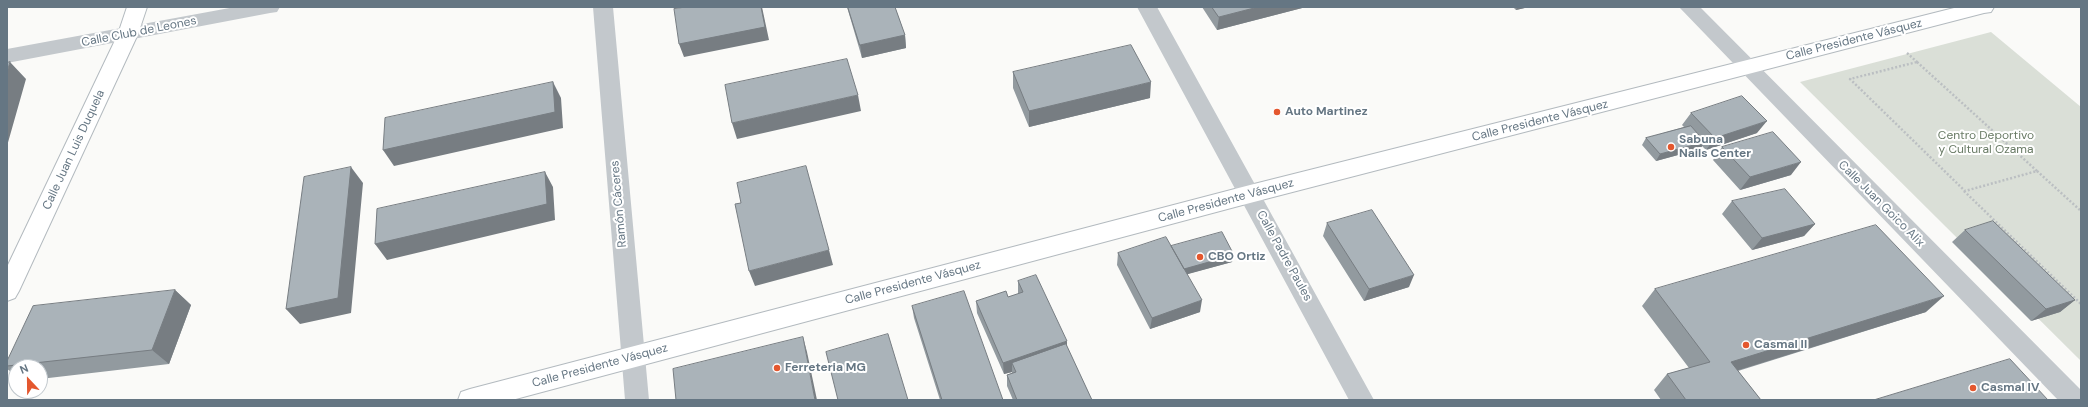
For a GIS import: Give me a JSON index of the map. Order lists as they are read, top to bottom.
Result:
{
  "streets": {
    "street": [
      "Calle Club de Leones",
      "Calle Presidente Vásquez",
      "Calle Juan Luis Duquela",
      "Ramón Cáceres",
      "Calle Juan Goico Alix",
      "Calle Padre Paules"
    ]
  },
  "crossings": [
    ["Calle Club de Leones", "Calle Juan Luis Duquela"],
    ["Calle Presidente Vásquez", "Ramón Cáceres"],
    ["Calle Presidente Vásquez", "Calle Juan Goico Alix"],
    ["Calle Presidente Vásquez", "Calle Padre Paules"]
  ],
  "parks": ["Centro Deportivo y Cultural Ozama"],
  "places": [
    "Auto Martinez",
    "Sabuna Nails Center",
    "CBO Ortiz",
    "Casmal II",
    "Ferreteria MG",
    "Casmal IV"
  ],
  "north": "top"
}
